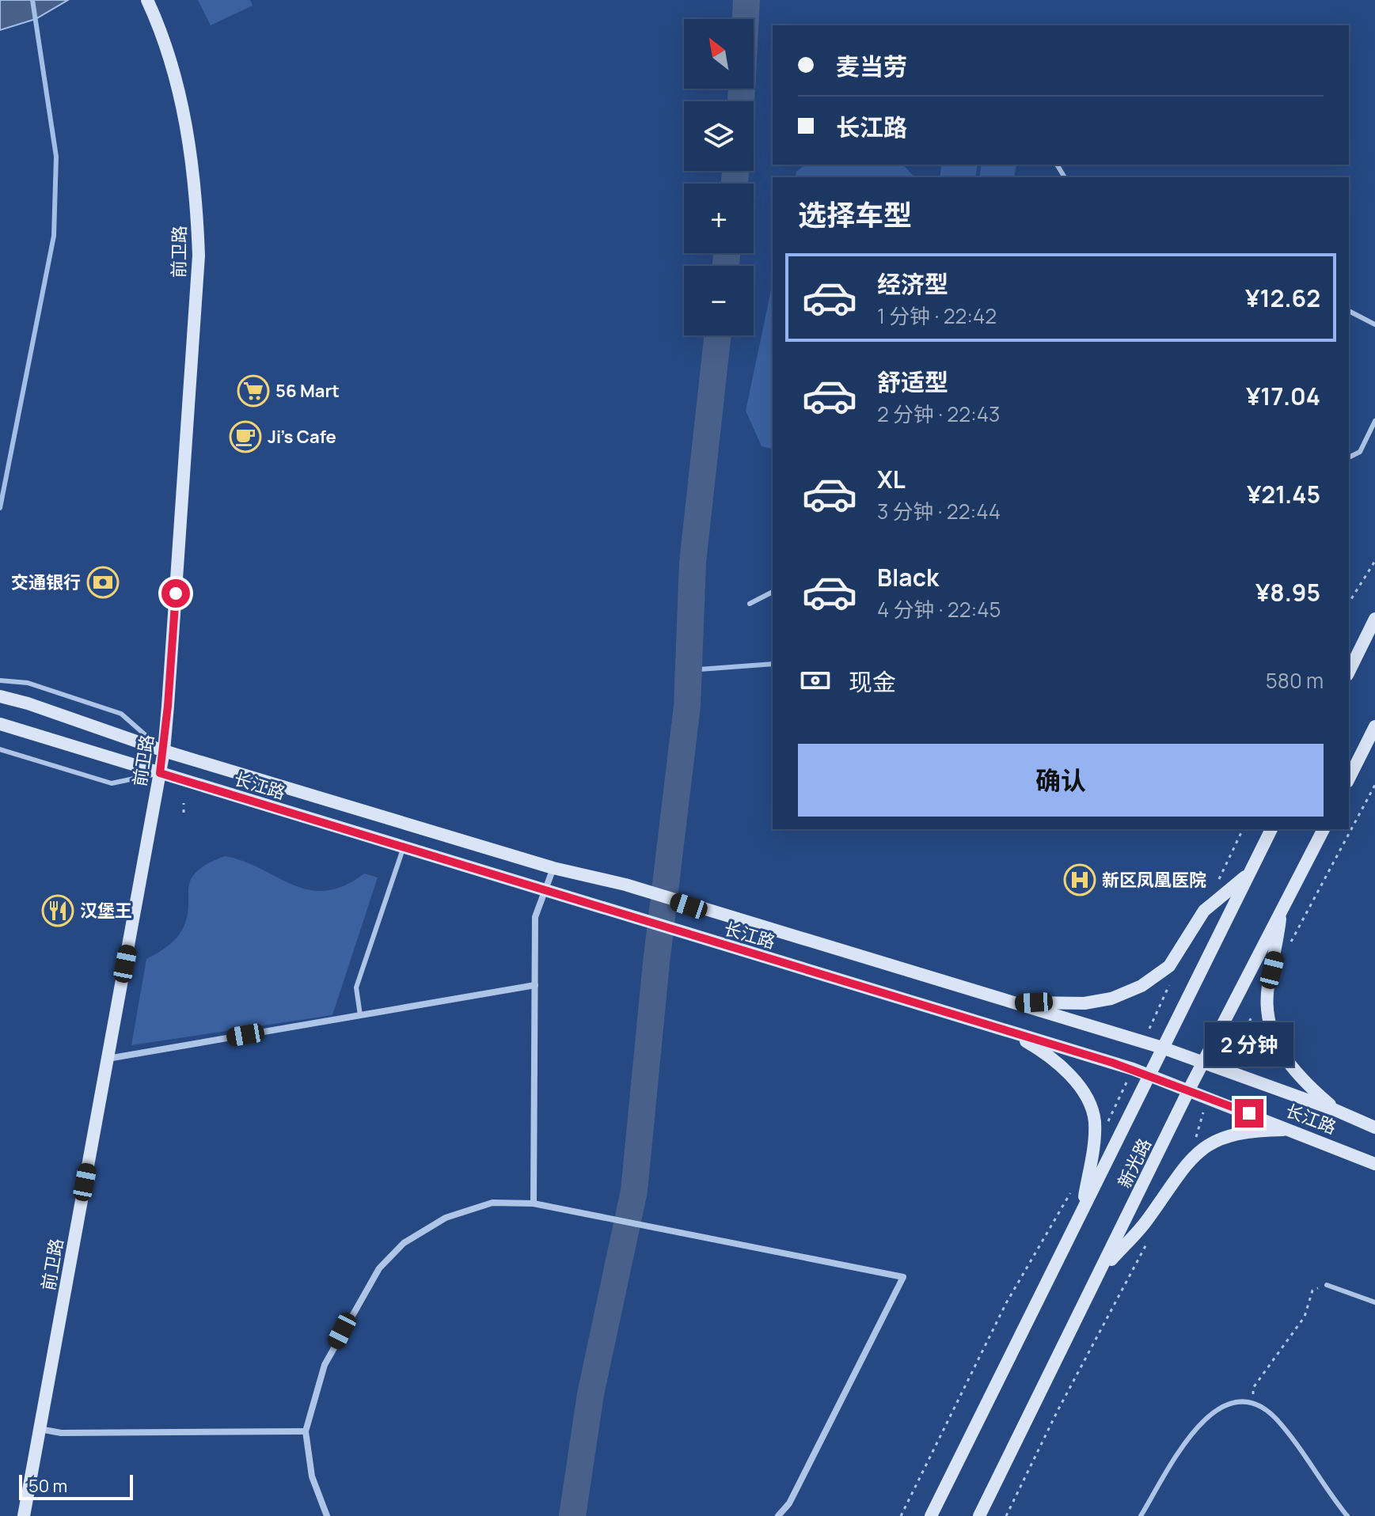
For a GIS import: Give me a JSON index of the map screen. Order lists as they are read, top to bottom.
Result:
{
  "streets": {
    "main road": ["前卫路", "长江路", "新光路"]
  },
  "crossings": [
    ["前卫路", "长江路"],
    ["长江路", "新光路"]
  ],
  "places": {
    "supermarket": ["56 Mart"],
    "cafe": ["Ji's Cafe"],
    "bank": ["交通银行"],
    "hospital": ["新区凤凰医院"],
    "restaurant": ["汉堡王"]
  },
  "scale_bar": "50 m",
  "north": "top left",
  "page": {
    "map_buttons": ["+", "−"],
    "banner": ["麦当劳", "长江路"],
    "heading": "选择车型",
    "list": [
      {
        "name": "经济型",
        "note": "1 分钟 · 22:42",
        "value": "¥12.62"
      },
      {
        "name": "舒适型",
        "note": "2 分钟 · 22:43",
        "value": "¥17.04"
      },
      {
        "name": "XL",
        "note": "3 分钟 · 22:44",
        "value": "¥21.45"
      },
      {
        "name": "Black",
        "note": "4 分钟 · 22:45",
        "value": "¥8.95"
      }
    ],
    "pay": ["现金", "580 m"],
    "buttons": "确认",
    "bubble": "2 分钟",
    "scale": "50 m"
  }
}
